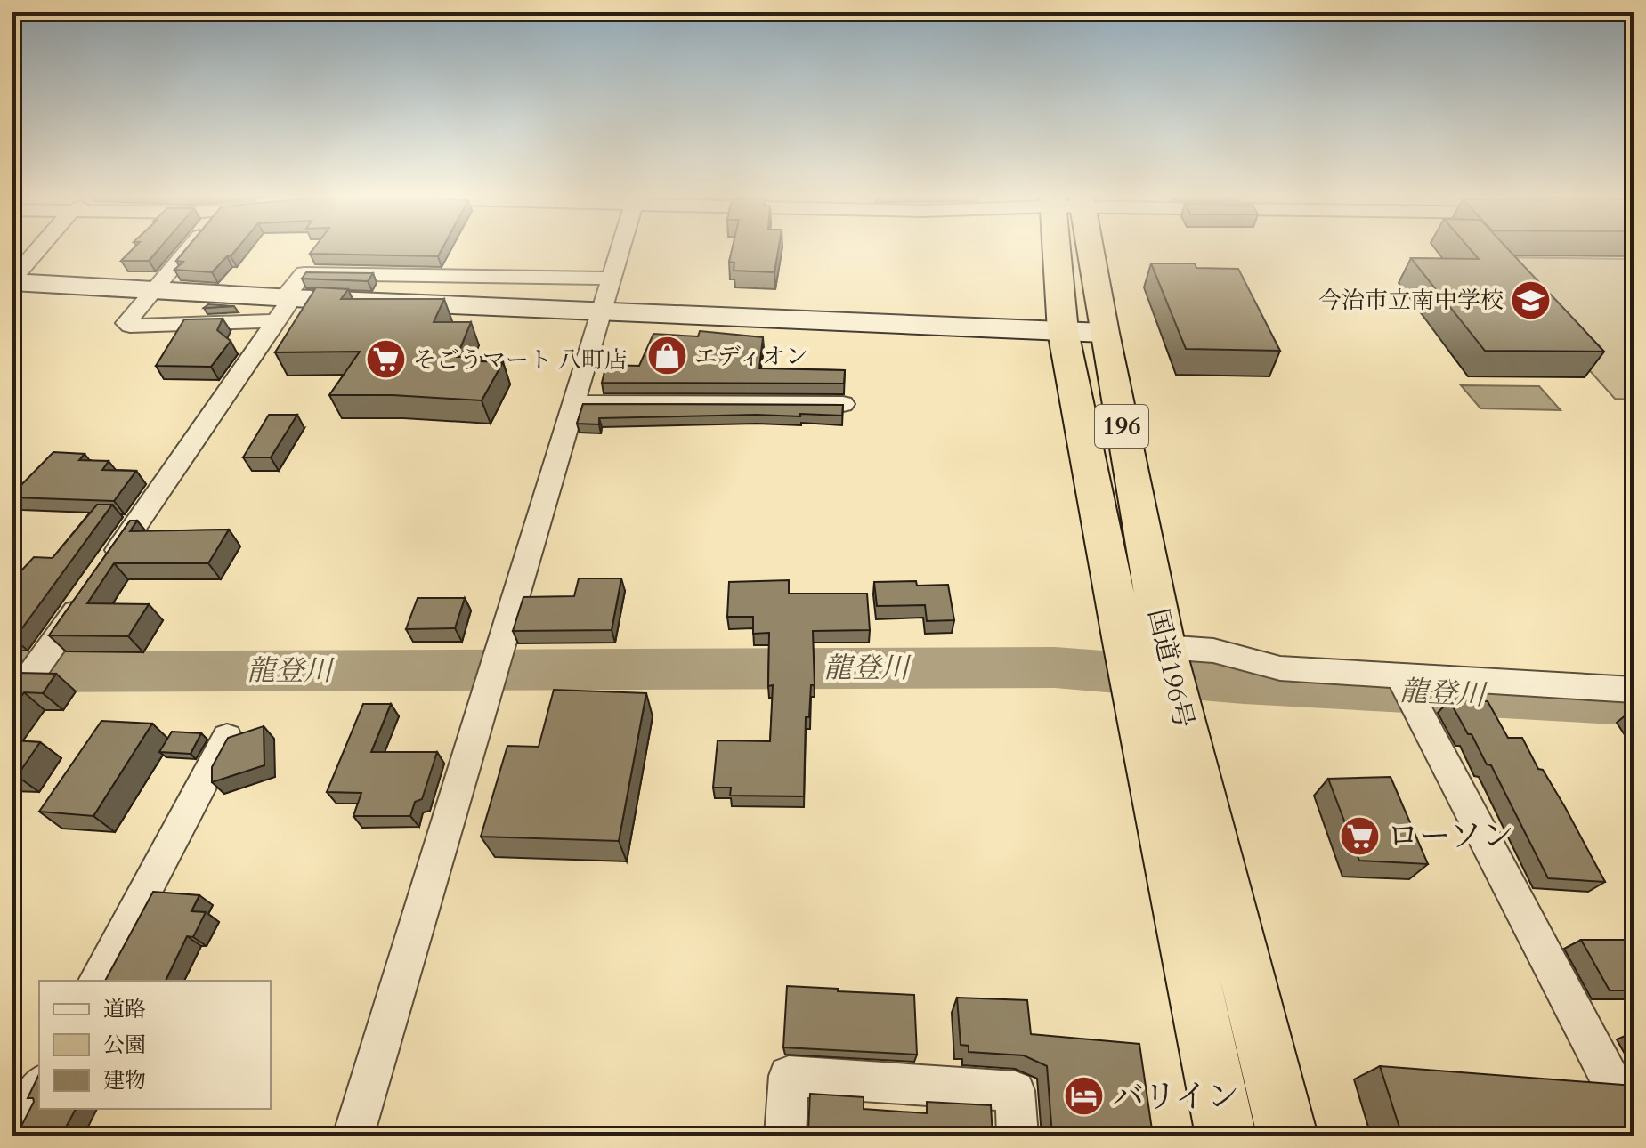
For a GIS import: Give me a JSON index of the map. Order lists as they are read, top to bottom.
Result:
{
  "streets": {
    "highway": ["196", "国道196号"]
  },
  "water": ["龍登川"],
  "places": {
    "school or university": ["今治市立南中学校"],
    "shop": ["エディオン"],
    "supermarket": ["そごうマート 八町店", "ローソン"],
    "hotel": ["バリイン"]
  },
  "legend": ["道路", "公園", "建物"]
}
